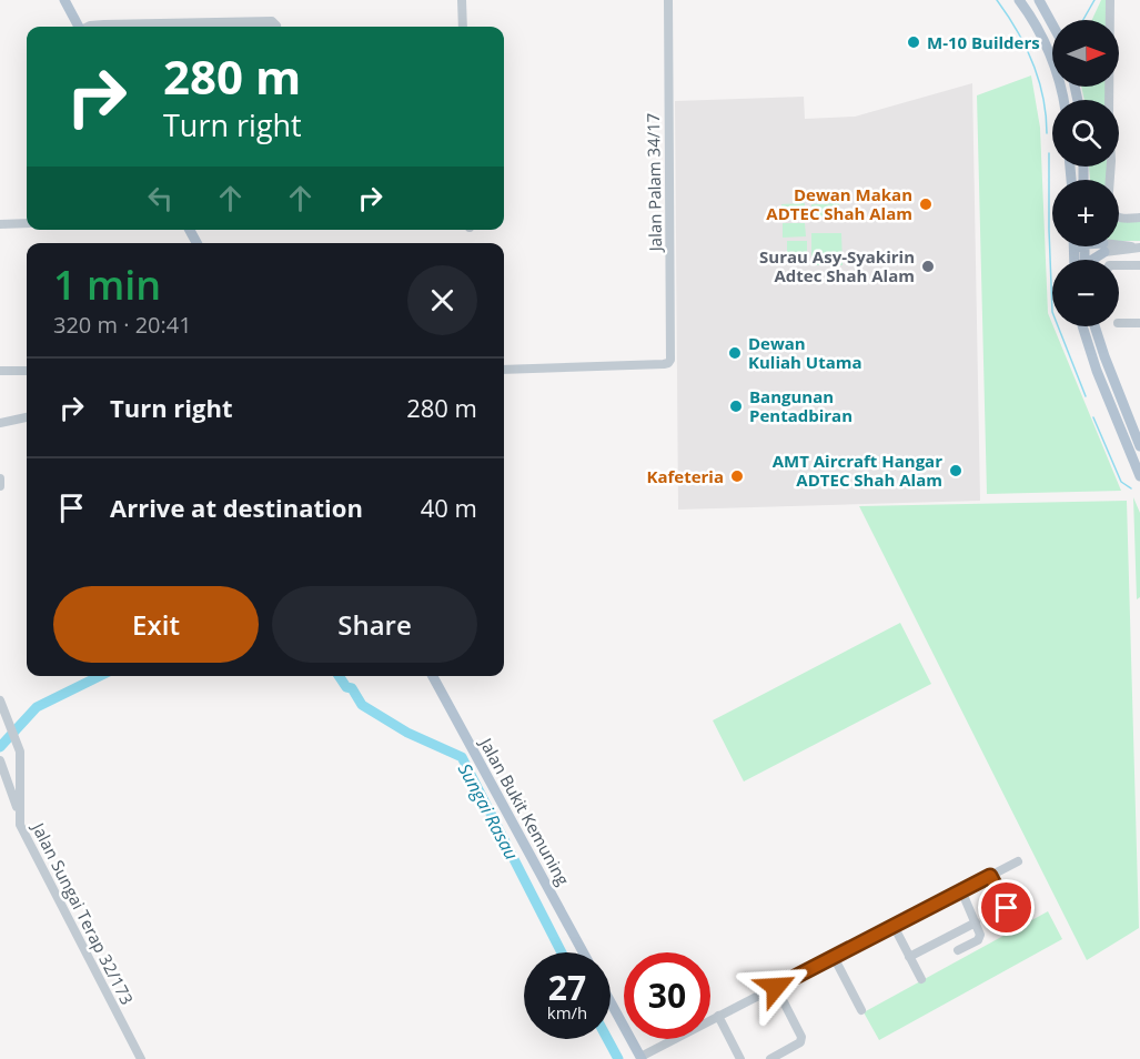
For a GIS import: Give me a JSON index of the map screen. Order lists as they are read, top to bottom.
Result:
{
  "streets": {
    "main road": ["Jalan Bukit Kemuning"],
    "street": ["Jalan Palam 34/17", "Jalan Sungai Terap 32/173"]
  },
  "water": ["Sungai Rasau"],
  "places": [
    "M-10 Builders",
    "Dewan Makan ADTEC Shah Alam",
    "Surau Asy-Syakirin Adtec Shah Alam",
    "Dewan Kuliah Utama",
    "Bangunan Pentadbiran",
    "AMT Aircraft Hangar ADTEC Shah Alam",
    "Kafeteria"
  ],
  "north": "right",
  "page": {
    "map_buttons": ["+", "−"],
    "turn": ["280 m", "Turn right"],
    "heading": ["1 min", "320 m · 20:41"],
    "list": [
      {
        "name": "Turn right",
        "value": "280 m"
      },
      {
        "name": "Arrive at destination",
        "value": "40 m"
      }
    ],
    "buttons": ["Exit", "Share"],
    "speed": "27 km/h",
    "limit": "30"
  }
}
